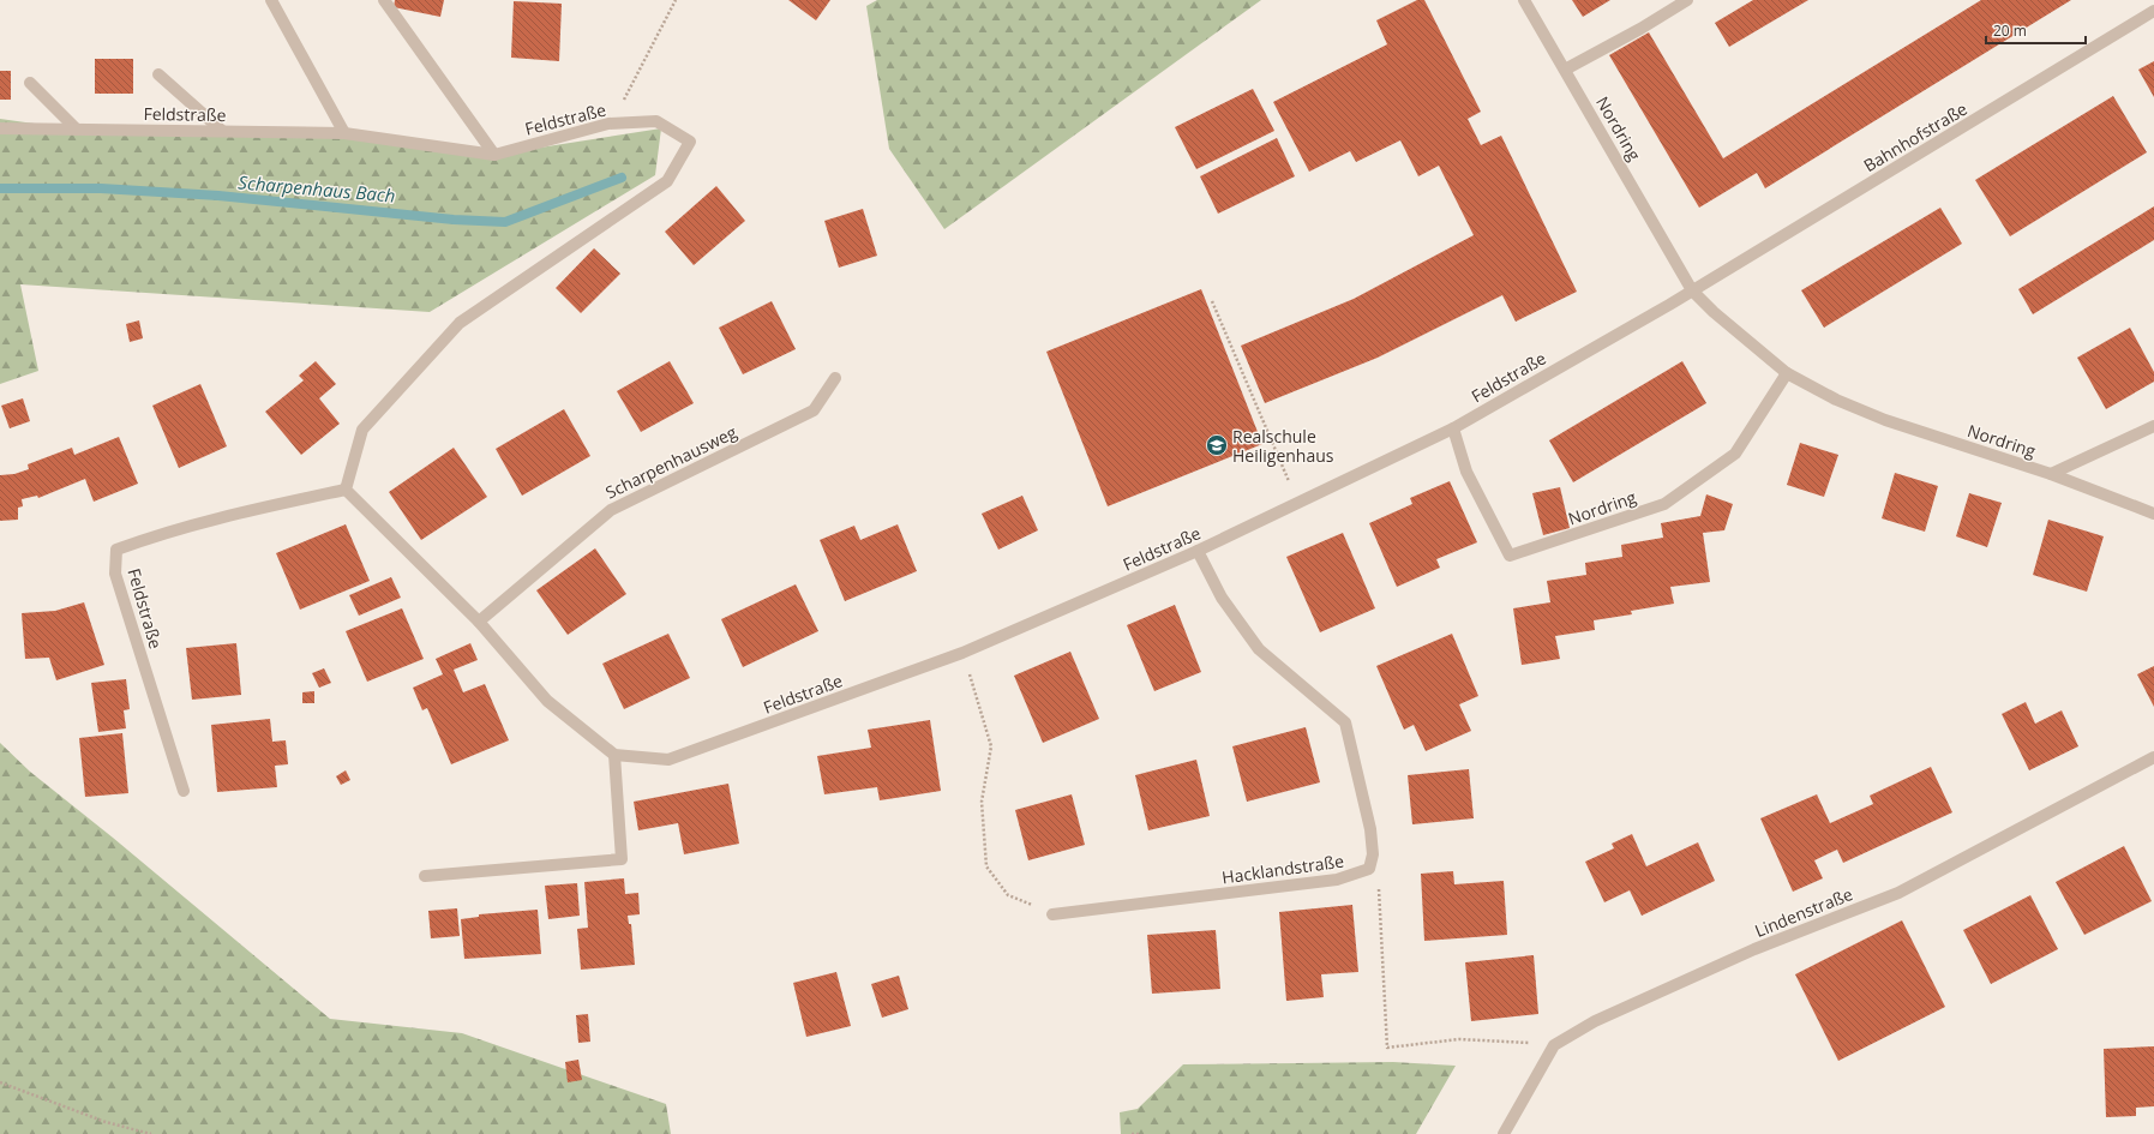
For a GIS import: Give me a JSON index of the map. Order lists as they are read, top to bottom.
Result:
{
  "streets": {
    "street": [
      "Feldstraße",
      "Nordring",
      "Bahnhofstraße",
      "Scharpenhausweg",
      "Hacklandstraße",
      "Lindenstraße"
    ]
  },
  "crossings": [
    ["Feldstraße", "Nordring"],
    ["Feldstraße", "Bahnhofstraße"],
    ["Feldstraße", "Hacklandstraße"],
    ["Nordring", "Bahnhofstraße"]
  ],
  "water": ["Scharpenhaus Bach"],
  "places": {
    "school or university": ["Realschule Heiligenhaus"]
  },
  "scale_bar": "20 m"
}
